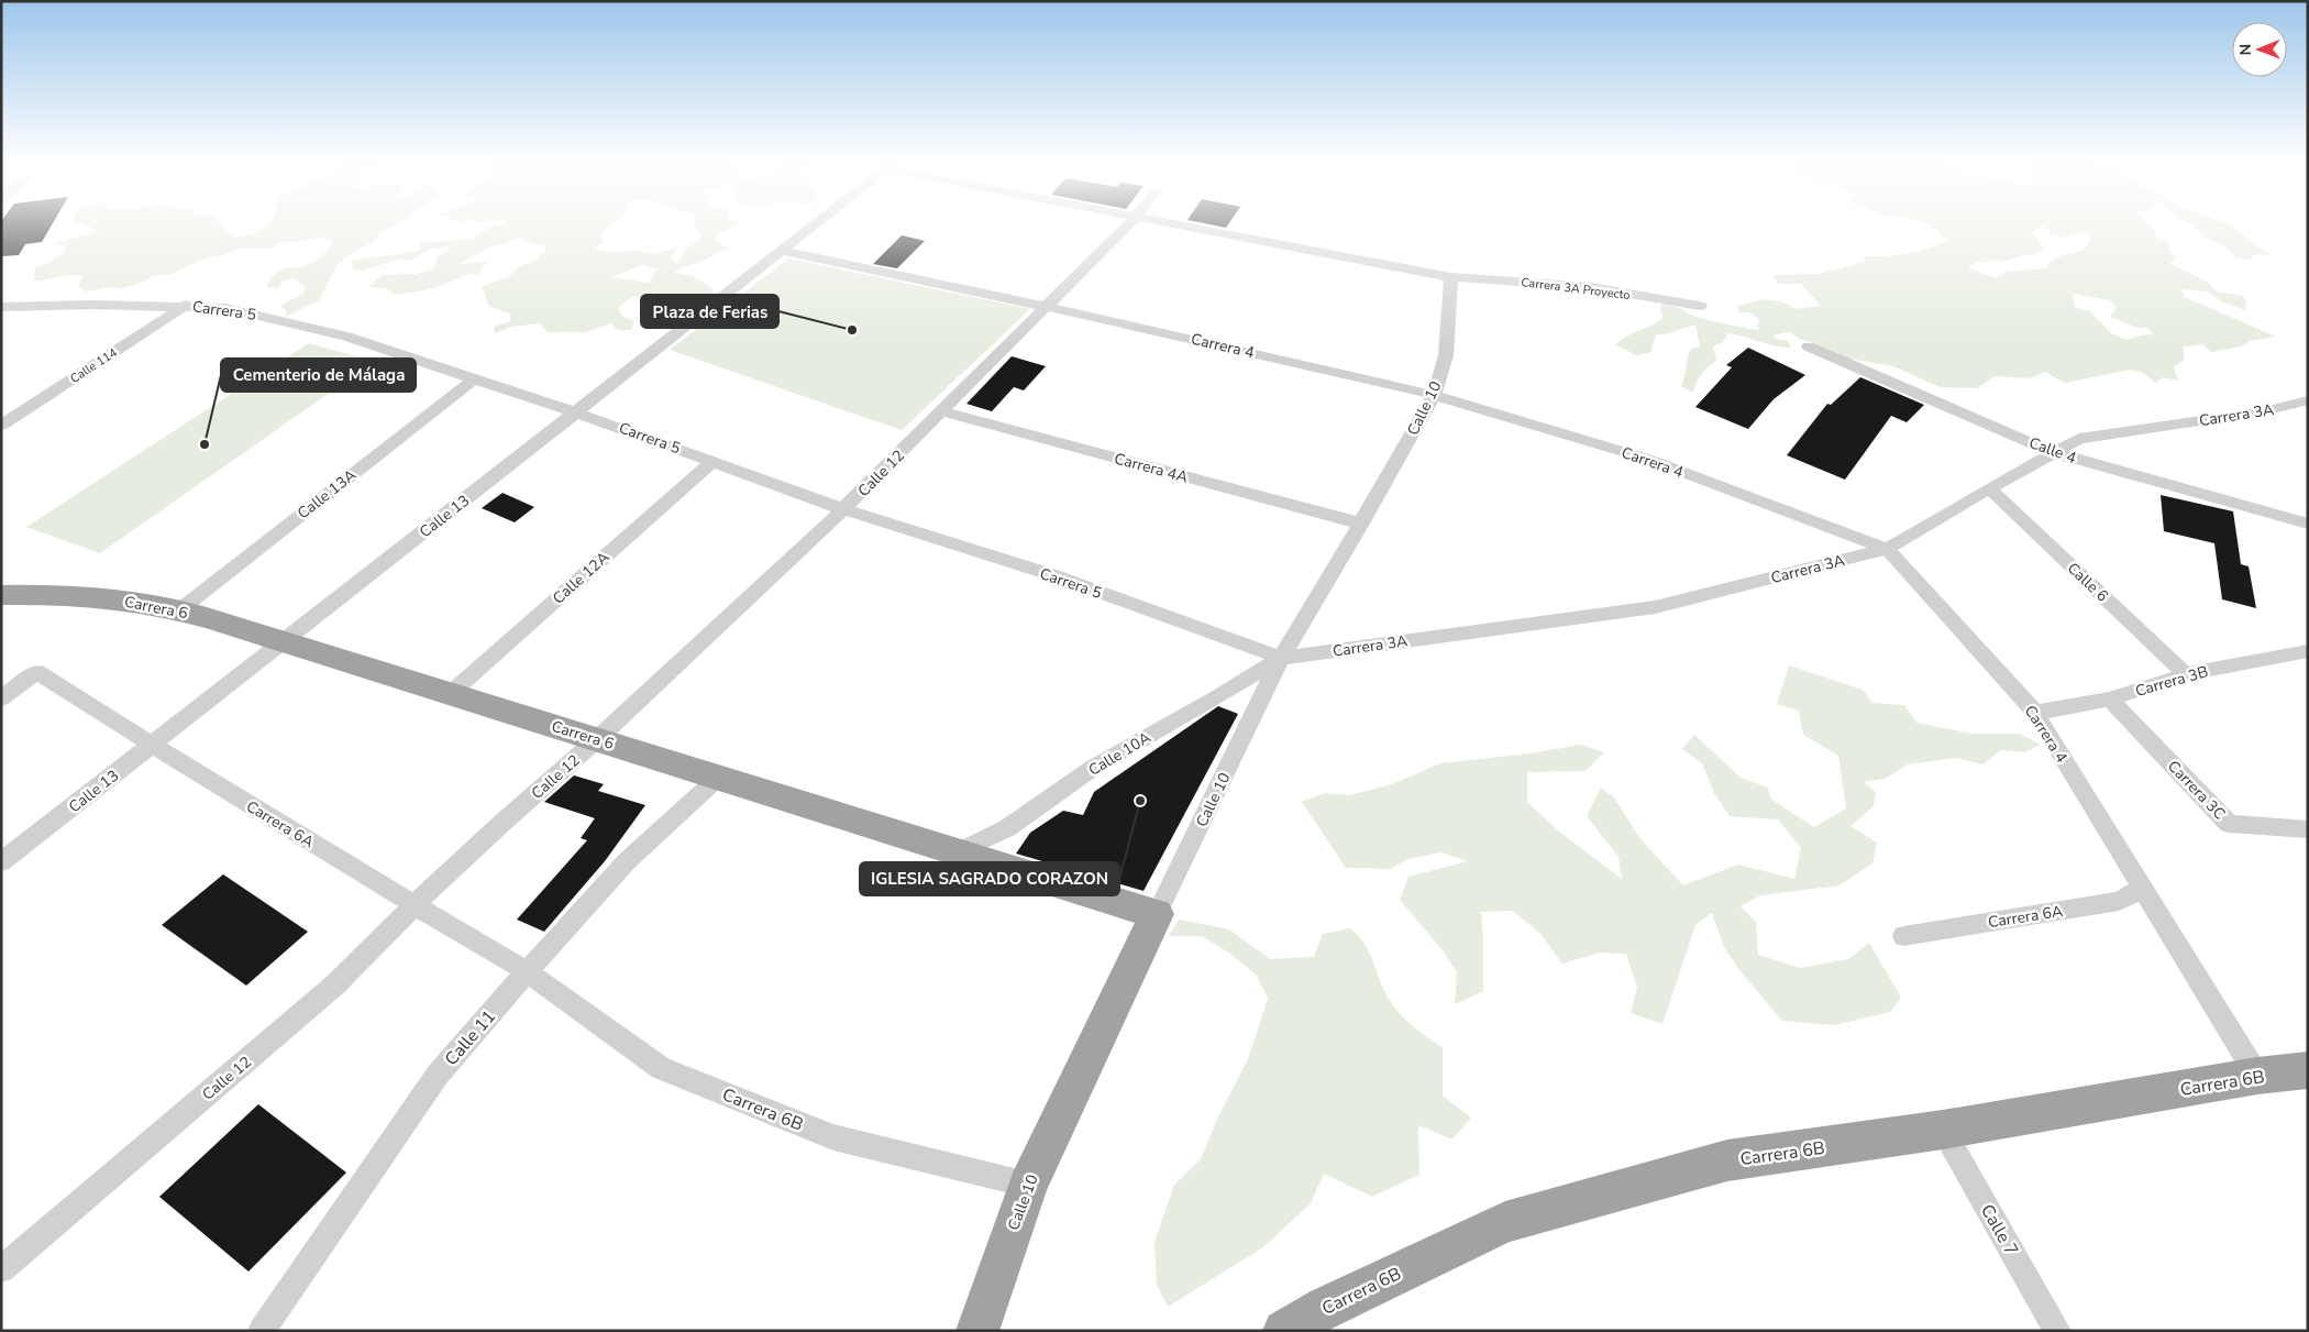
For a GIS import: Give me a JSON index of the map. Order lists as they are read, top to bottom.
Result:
{
  "streets": {
    "highway": ["Calle 10", "Carrera 6", "Carrera 6B"],
    "street": [
      "Carrera 3A Proyecto",
      "Carrera 5",
      "Carrera 4",
      "Calle 114",
      "Carrera 3A",
      "Calle 4",
      "Carrera 4A",
      "Calle 12",
      "Calle 13A",
      "Calle 13",
      "Calle 12A",
      "Calle 6",
      "Carrera 3B",
      "Calle 10A",
      "Carrera 3C",
      "Carrera 6A",
      "Calle 11",
      "Calle 7"
    ]
  },
  "crossings": [
    ["Carrera 3A Proyecto", "Calle 10"],
    ["Carrera 5", "Calle 114"],
    ["Carrera 5", "Calle 10"],
    ["Carrera 5", "Carrera 3A"],
    ["Carrera 5", "Calle 12"],
    ["Carrera 5", "Calle 13A"],
    ["Carrera 5", "Calle 13"],
    ["Carrera 5", "Calle 12A"],
    ["Carrera 5", "Calle 10A"],
    ["Carrera 4", "Calle 10"],
    ["Carrera 4", "Carrera 3A"],
    ["Carrera 4", "Calle 12"],
    ["Carrera 4", "Calle 13"],
    ["Carrera 4", "Carrera 3B"],
    ["Carrera 4", "Carrera 6A"],
    ["Carrera 4", "Carrera 6B"],
    ["Calle 10", "Carrera 3A"],
    ["Calle 10", "Carrera 4A"],
    ["Calle 10", "Carrera 6"],
    ["Calle 10", "Calle 10A"],
    ["Calle 10", "Carrera 6B"],
    ["Carrera 3A", "Calle 4"],
    ["Carrera 3A", "Calle 6"],
    ["Carrera 3A", "Calle 10A"],
    ["Carrera 4A", "Calle 12"],
    ["Calle 12", "Carrera 6"],
    ["Calle 12", "Carrera 6A"],
    ["Calle 13A", "Carrera 6"],
    ["Calle 13", "Carrera 6"],
    ["Calle 13", "Carrera 6A"],
    ["Calle 12A", "Carrera 6"],
    ["Calle 6", "Carrera 3B"],
    ["Carrera 6", "Calle 10A"],
    ["Carrera 6", "Calle 11"],
    ["Carrera 3B", "Carrera 3C"],
    ["Carrera 6A", "Calle 11"],
    ["Carrera 6A", "Carrera 6B"],
    ["Calle 11", "Carrera 6B"],
    ["Carrera 6B", "Calle 7"]
  ],
  "places": ["Plaza de Ferias", "Cementerio de Málaga", "IGLESIA SAGRADO CORAZON"],
  "north": "left"
}
